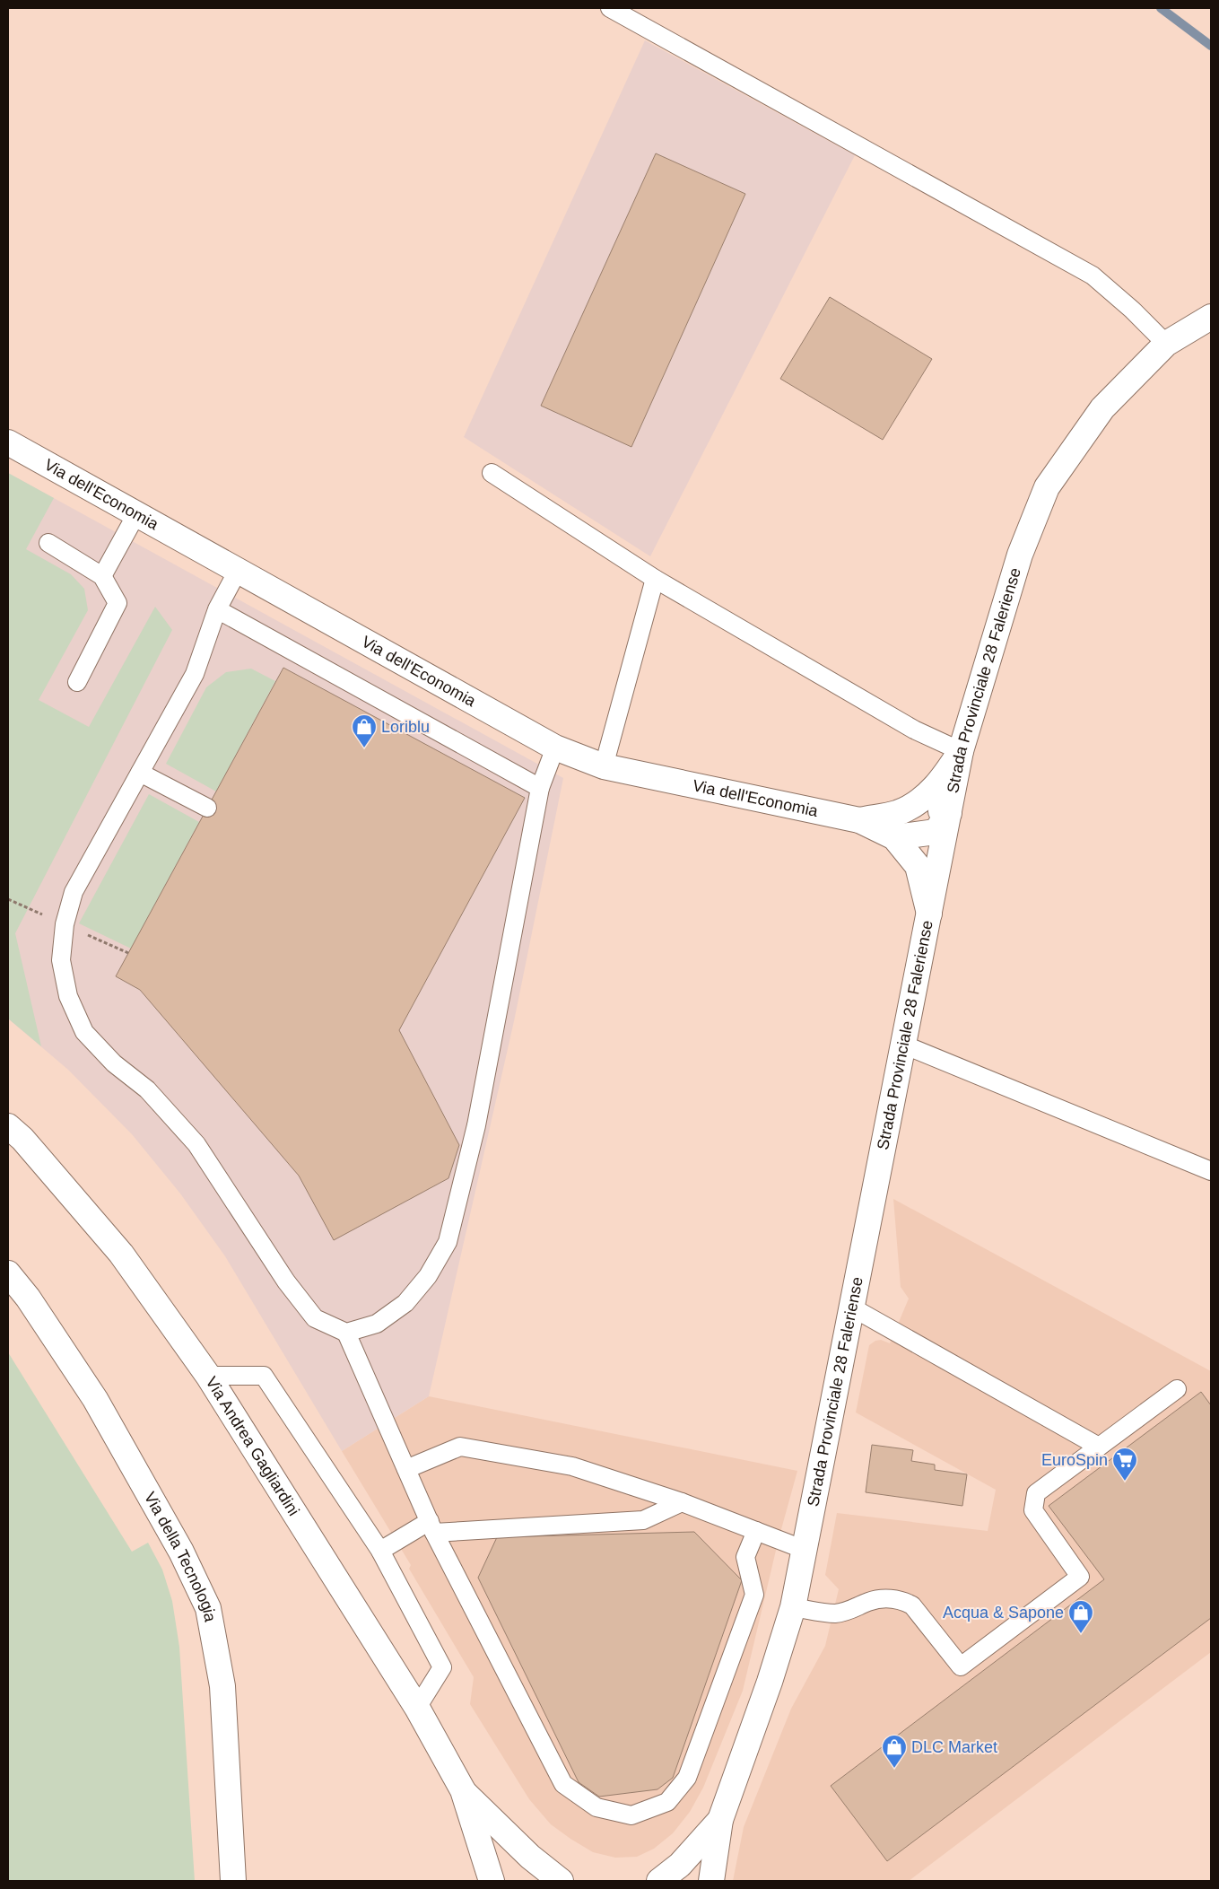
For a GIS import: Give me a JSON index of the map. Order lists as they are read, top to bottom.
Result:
{
  "streets": {
    "main road": [
      "Via dell'Economia",
      "Strada Provinciale 28 Faleriense",
      "Via Andrea Gagliardini",
      "Via della Tecnologia"
    ]
  },
  "places": {
    "shop": ["Loriblu", "Acqua & Sapone", "DLC Market"],
    "supermarket": ["EuroSpin"]
  }
}
